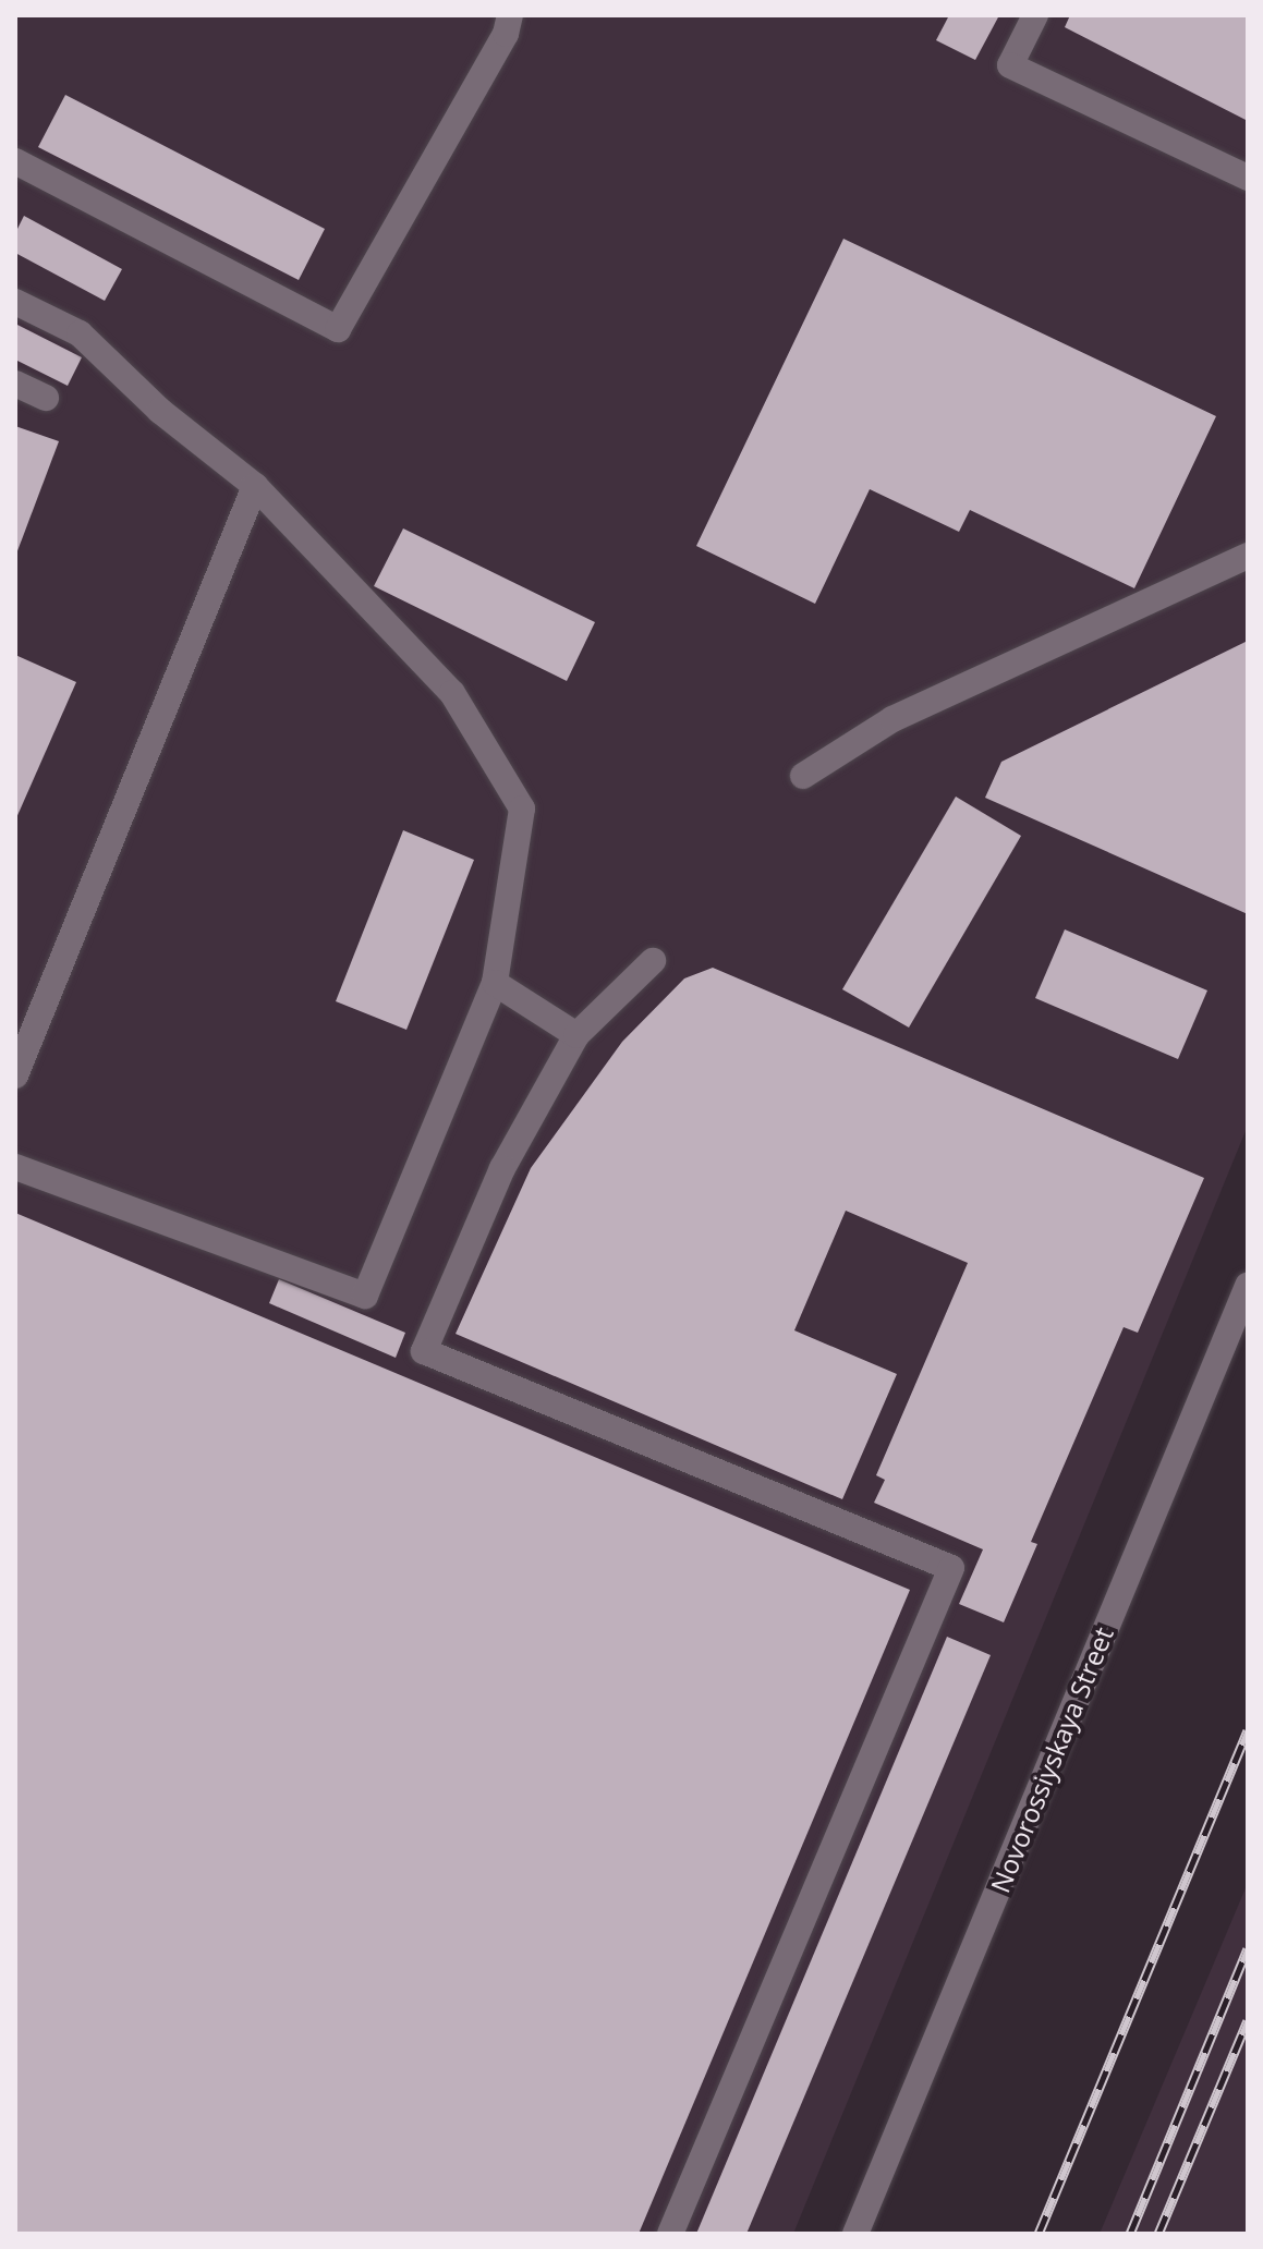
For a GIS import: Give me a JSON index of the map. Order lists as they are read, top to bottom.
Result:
{
  "streets": {
    "street": ["Novorossiyskaya Street"]
  }
}
